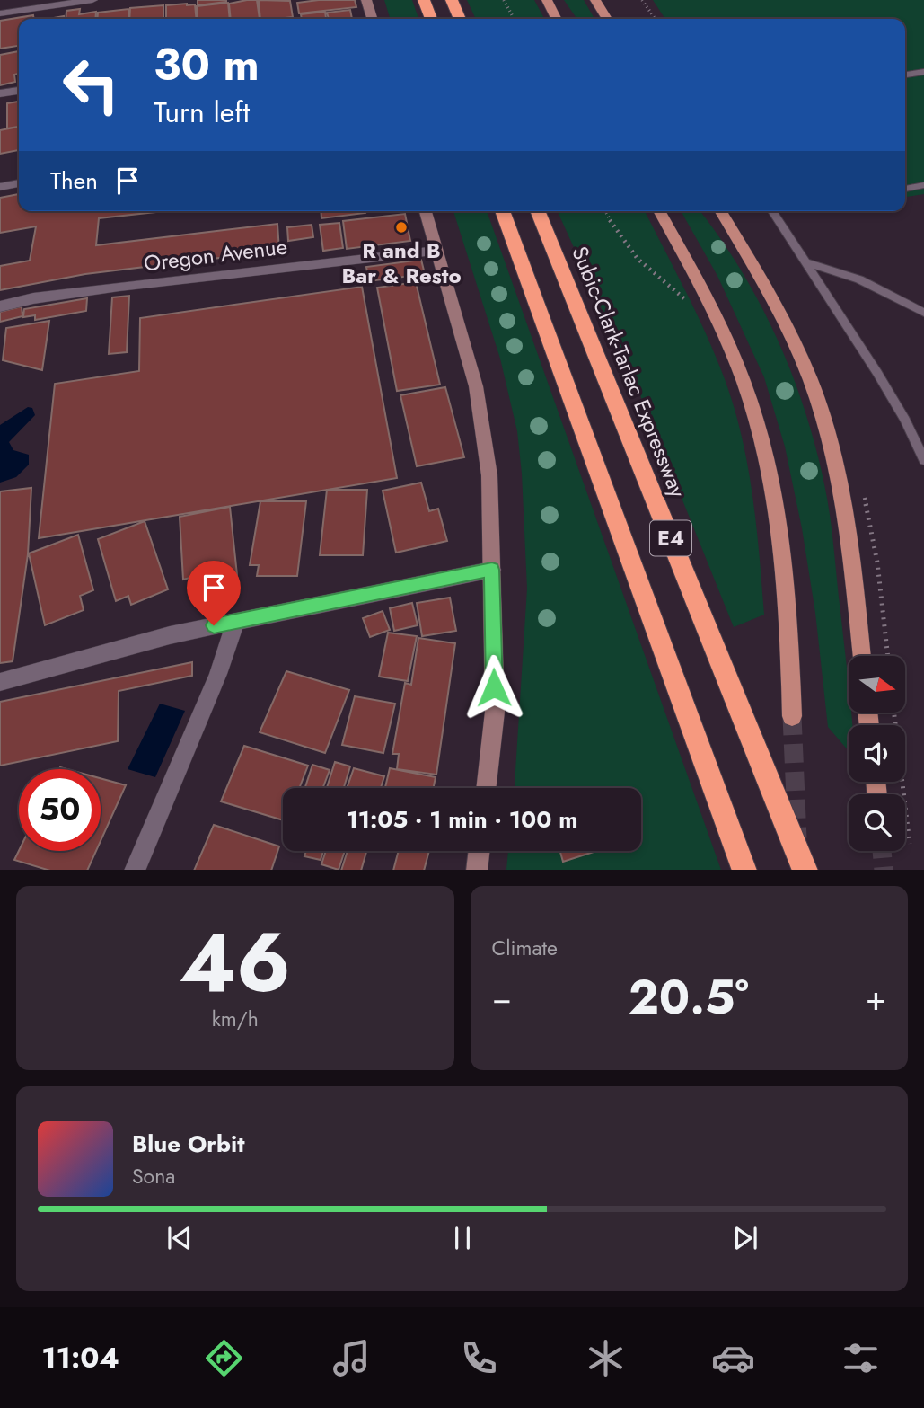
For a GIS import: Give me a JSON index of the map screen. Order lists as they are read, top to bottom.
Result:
{
  "streets": {
    "highway": ["Subic-Clark-Tarlac Expressway", "E4"],
    "street": ["Oregon Avenue"]
  },
  "places": ["R and B Bar & Resto"],
  "north": "right",
  "page": {
    "turn": ["30 m", "Turn left"],
    "then": "Then",
    "limit": "50",
    "trip": "11:05 · 1 min · 100 m",
    "tile": [
      ["46", "km/h"],
      "Climate"
    ],
    "heat": ["−", "20.5°", "+"],
    "song": ["Blue Orbit", "Sona"],
    "tabs": "11:04"
  }
}
